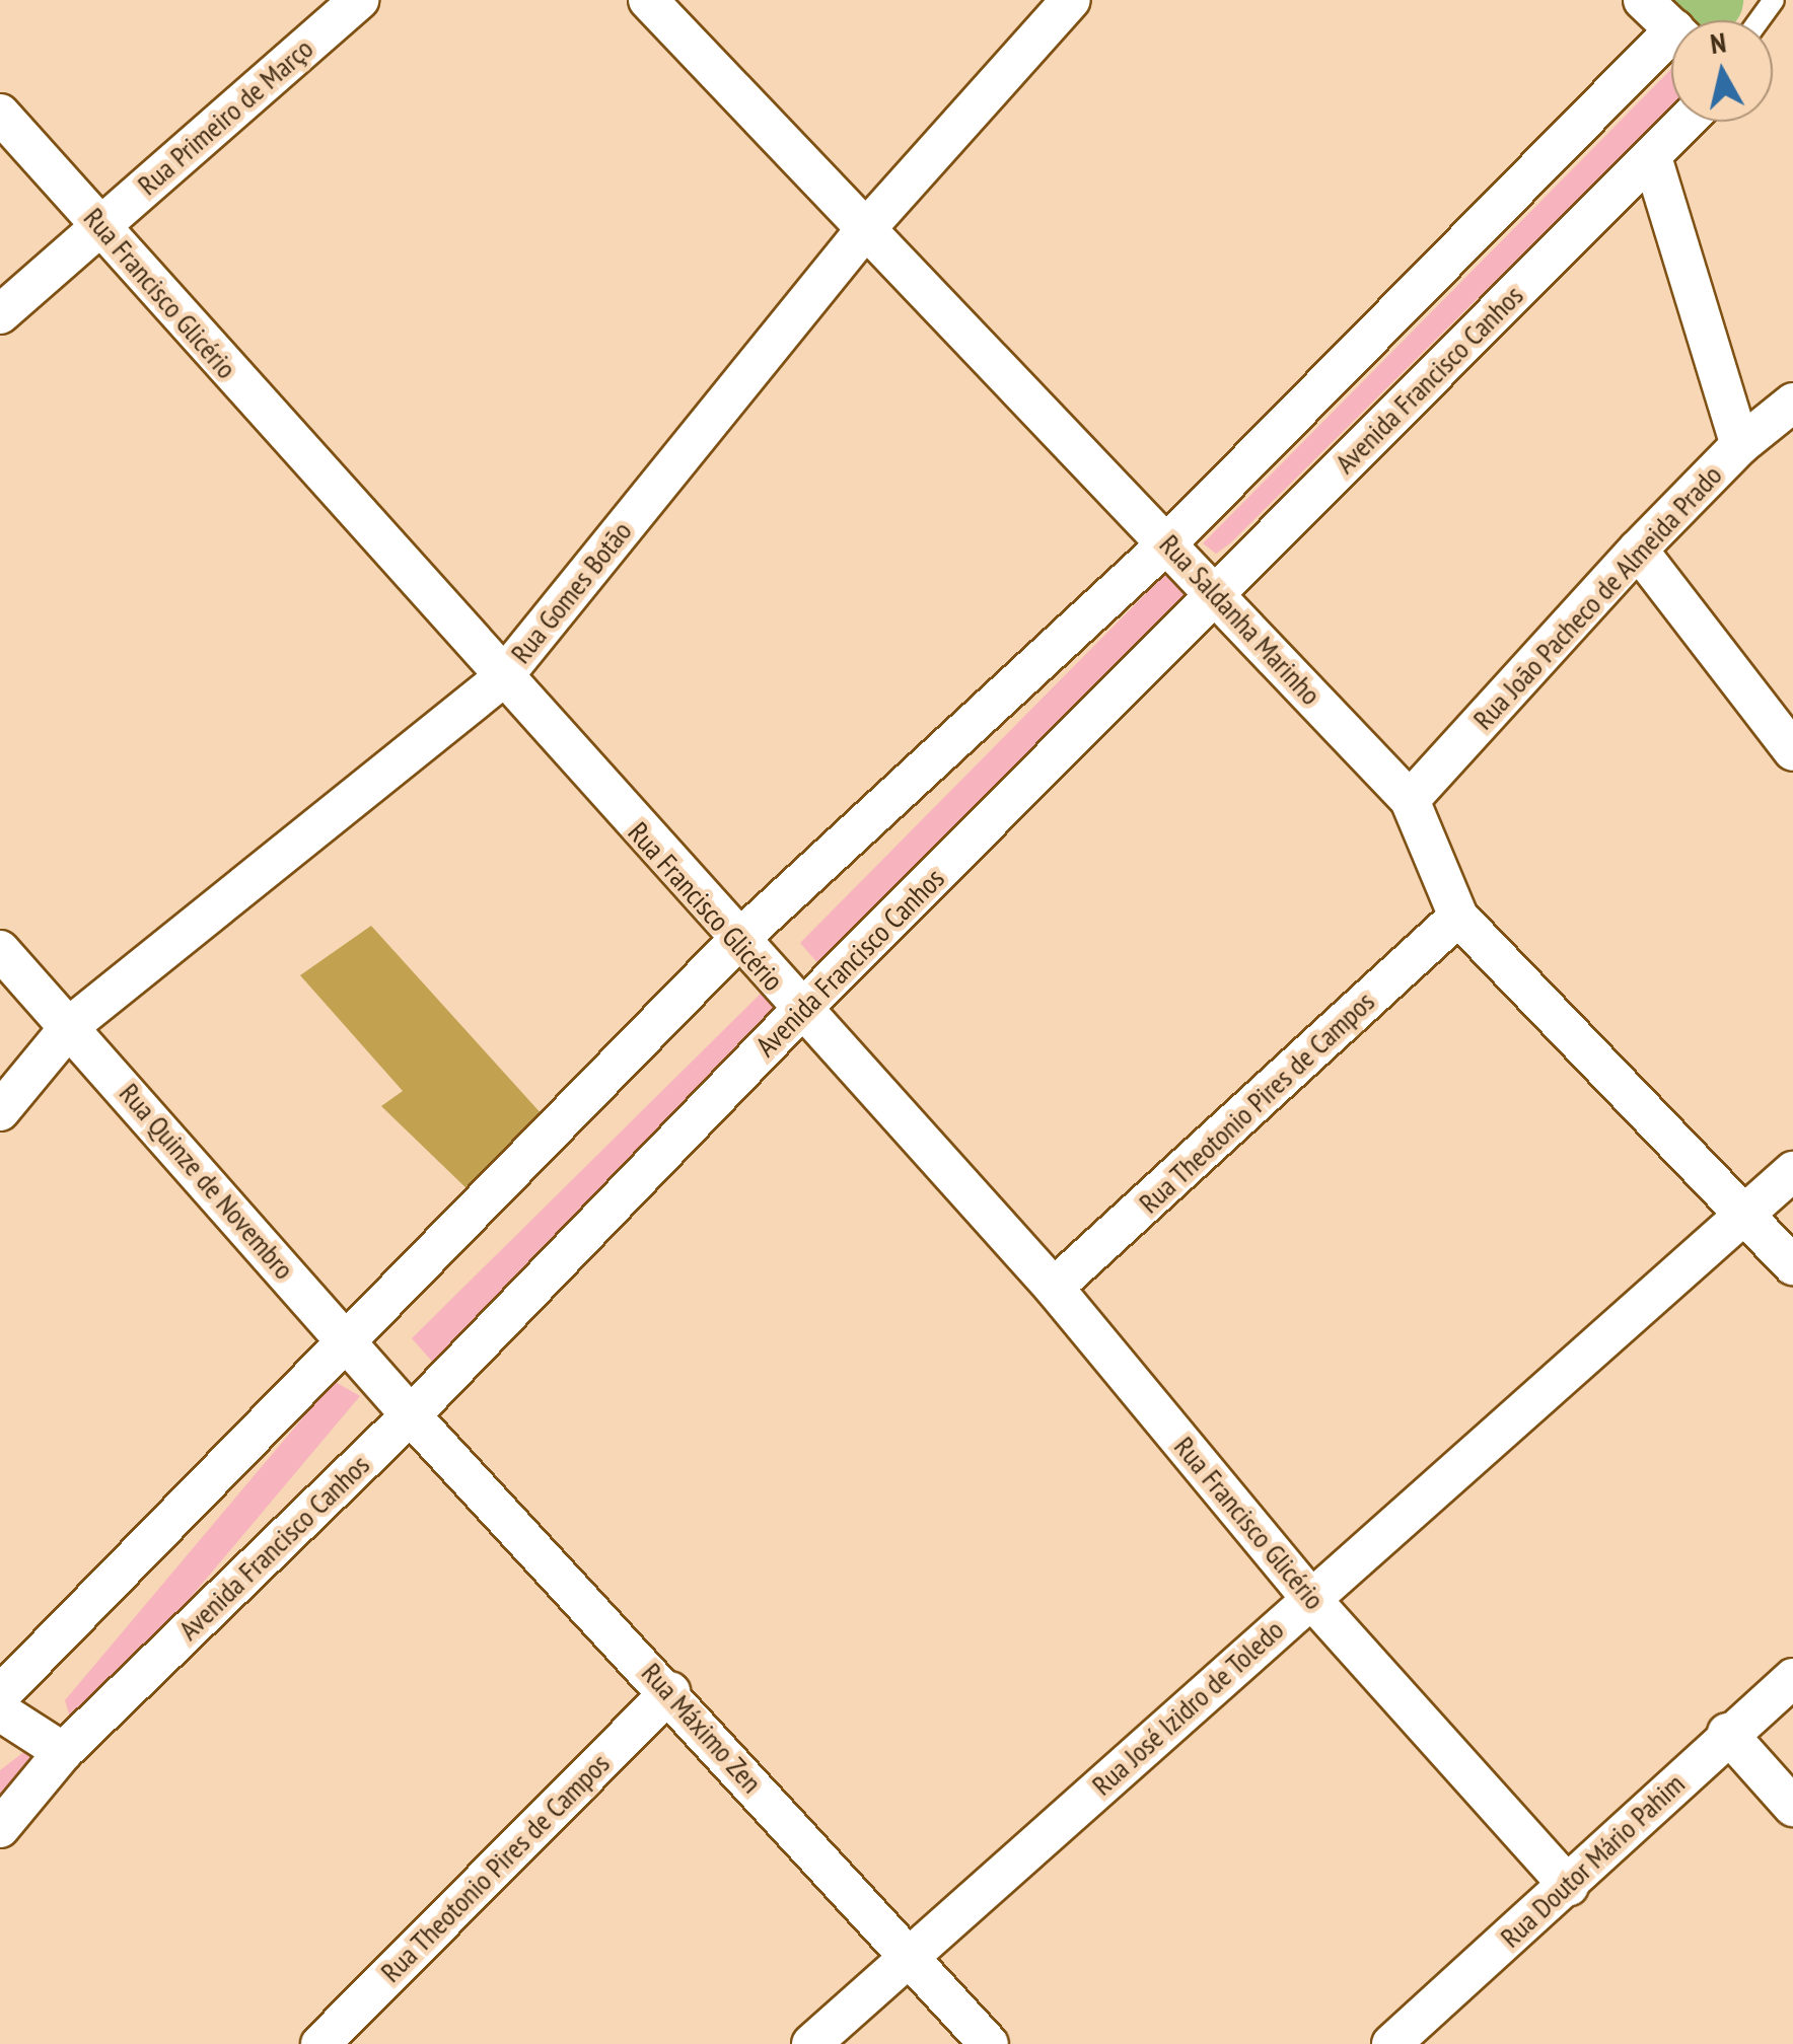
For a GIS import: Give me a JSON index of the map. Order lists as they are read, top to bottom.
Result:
{
  "streets": {
    "street": [
      "Rua Primeiro de Março",
      "Rua Francisco Glicério",
      "Avenida Francisco Canhos",
      "Rua Gomes Botão",
      "Rua João Pacheco de Almeida Prado",
      "Rua Saldanha Marinho",
      "Rua Theotonio Pires de Campos",
      "Rua Quinze de Novembro",
      "Rua José Izidro de Toledo",
      "Rua Máximo Zen",
      "Rua Doutor Mário Pahim"
    ]
  },
  "crossings": [
    ["Rua Primeiro de Março", "Rua Francisco Glicério"],
    ["Rua Francisco Glicério", "Avenida Francisco Canhos"],
    ["Rua Francisco Glicério", "Rua Gomes Botão"],
    ["Rua Francisco Glicério", "Rua Theotonio Pires de Campos"],
    ["Rua Francisco Glicério", "Rua José Izidro de Toledo"],
    ["Rua Francisco Glicério", "Rua Doutor Mário Pahim"],
    ["Avenida Francisco Canhos", "Rua Saldanha Marinho"],
    ["Avenida Francisco Canhos", "Rua Quinze de Novembro"],
    ["Avenida Francisco Canhos", "Rua Máximo Zen"],
    ["Rua Gomes Botão", "Rua Saldanha Marinho"],
    ["Rua Gomes Botão", "Rua Quinze de Novembro"],
    ["Rua João Pacheco de Almeida Prado", "Rua Saldanha Marinho"],
    ["Rua Saldanha Marinho", "Rua Theotonio Pires de Campos"],
    ["Rua Saldanha Marinho", "Rua José Izidro de Toledo"],
    ["Rua Theotonio Pires de Campos", "Rua Máximo Zen"],
    ["Rua Quinze de Novembro", "Rua Máximo Zen"],
    ["Rua José Izidro de Toledo", "Rua Máximo Zen"]
  ],
  "north": "top"
}
